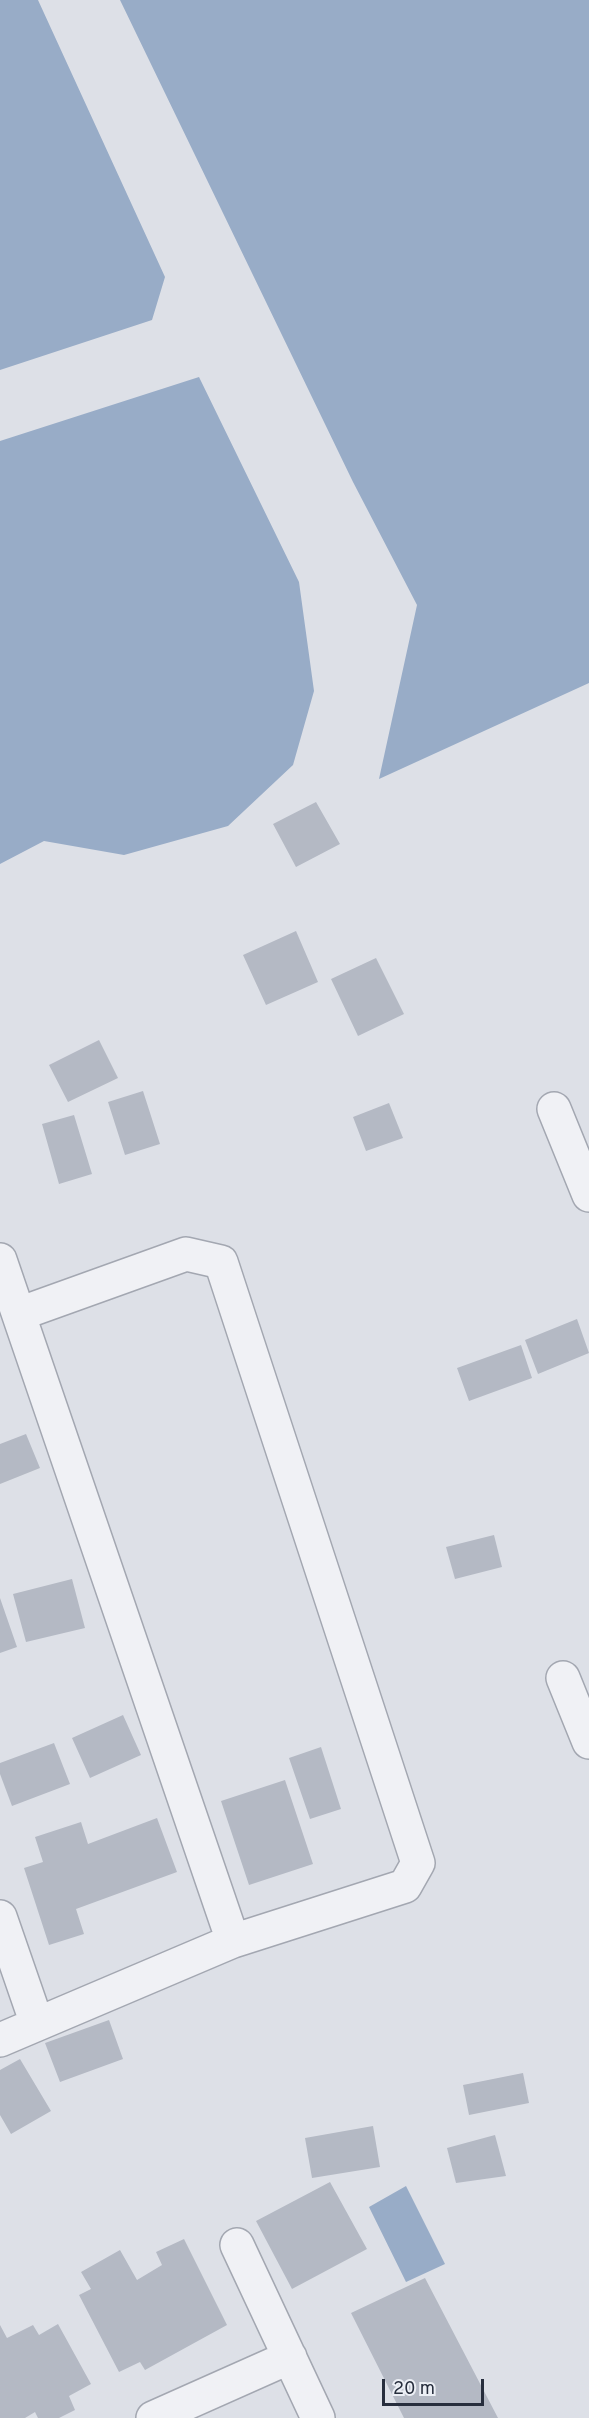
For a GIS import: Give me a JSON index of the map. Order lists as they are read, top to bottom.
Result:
{
  "scale_bar": "20 m"
}
